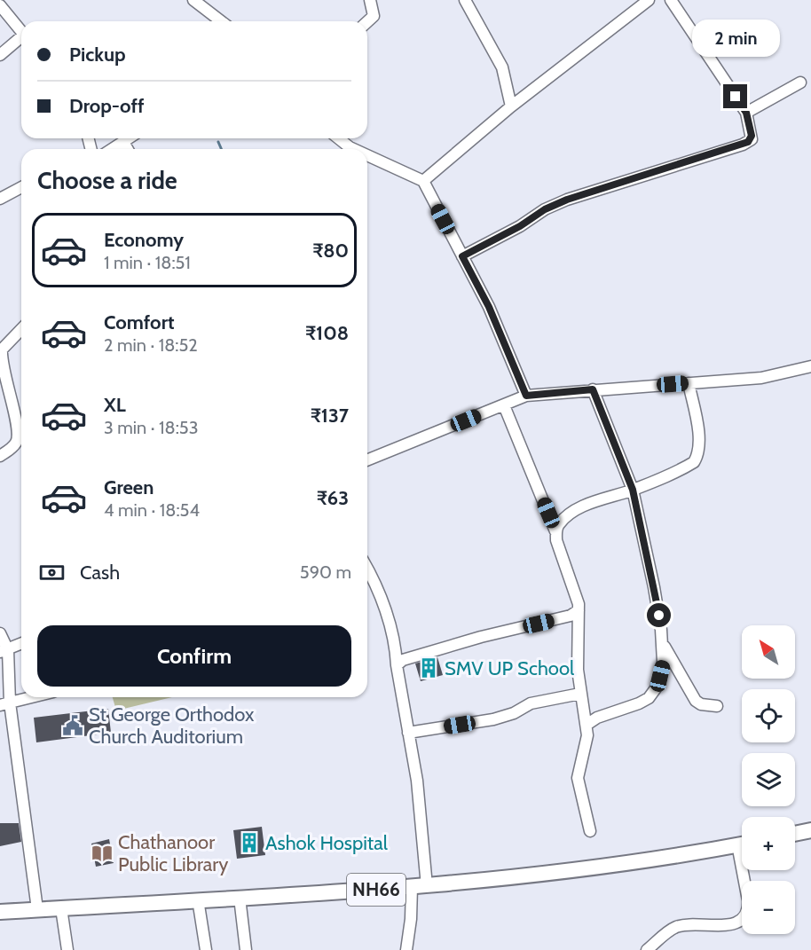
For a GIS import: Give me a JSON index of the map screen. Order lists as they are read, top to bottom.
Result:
{
  "streets": {
    "highway": ["NH66"]
  },
  "places": {
    "building": ["SMV UP School", "Ashok Hospital"],
    "public building": ["St George Orthodox Church Auditorium"],
    "library": ["Chathanoor Public Library"]
  },
  "north": "top left",
  "page": {
    "bubble": "2 min",
    "banner": ["Pickup", "Drop-off"],
    "heading": "Choose a ride",
    "list": [
      {
        "name": "Economy",
        "note": "1 min · 18:51",
        "value": "₹80"
      },
      {
        "name": "Comfort",
        "note": "2 min · 18:52",
        "value": "₹108"
      },
      {
        "name": "XL",
        "note": "3 min · 18:53",
        "value": "₹137"
      },
      {
        "name": "Green",
        "note": "4 min · 18:54",
        "value": "₹63"
      }
    ],
    "pay": ["Cash", "590 m"],
    "buttons": "Confirm",
    "map_buttons": ["+", "−"]
  }
}
